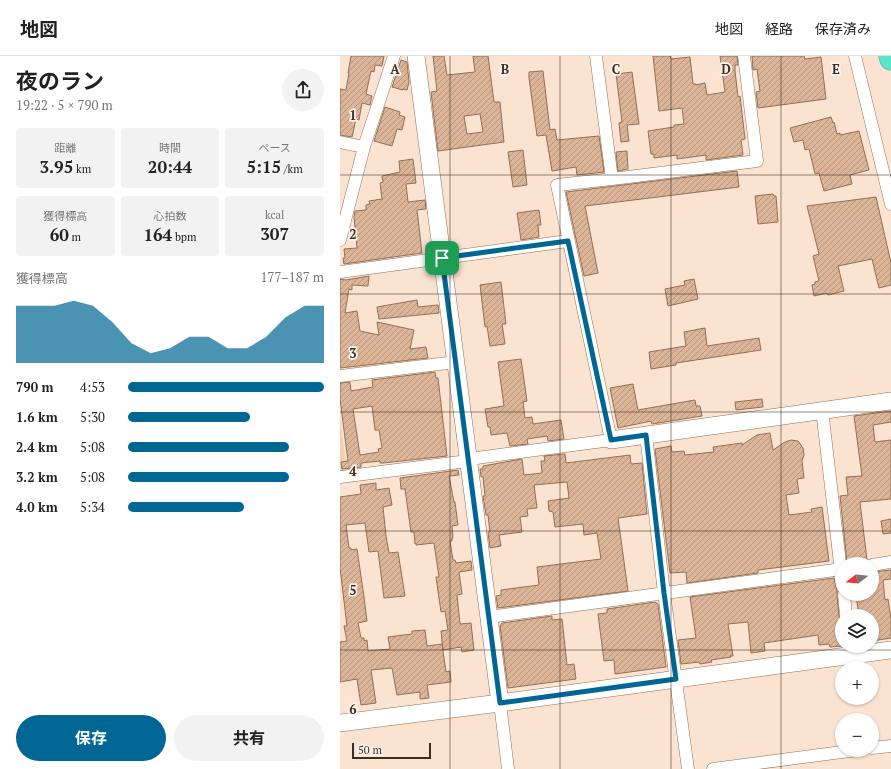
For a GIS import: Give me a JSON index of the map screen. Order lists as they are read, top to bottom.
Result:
{
  "scale_bar": "50 m",
  "north": "left",
  "page": {
    "header": "地図",
    "nav": ["地図", "経路", "保存済み"],
    "heading": ["夜のラン", "19:22 · 5 × 790 m"],
    "stats": [
      ["距離", "3.95 km"],
      ["時間", "20:44"],
      ["ペース", "5:15 /km"],
      ["獲得標高", "60 m"],
      ["心拍数", "164 bpm"],
      ["kcal", "307"]
    ],
    "chart": ["獲得標高", "177–187 m"],
    "list": [
      {
        "name": "790 m",
        "note": "4:53"
      },
      {
        "name": "1.6 km",
        "note": "5:30"
      },
      {
        "name": "2.4 km",
        "note": "5:08"
      },
      {
        "name": "3.2 km",
        "note": "5:08"
      },
      {
        "name": "4.0 km",
        "note": "5:34"
      }
    ],
    "map_buttons": ["+", "−"],
    "buttons": ["保存", "共有"],
    "scale": "50 m"
  },
  "grid": {
    "columns": [
      "A",
      "B",
      "C",
      "D",
      "E"
    ],
    "rows": [
      "1",
      "2",
      "3",
      "4",
      "5",
      "6"
    ]
  }
}
